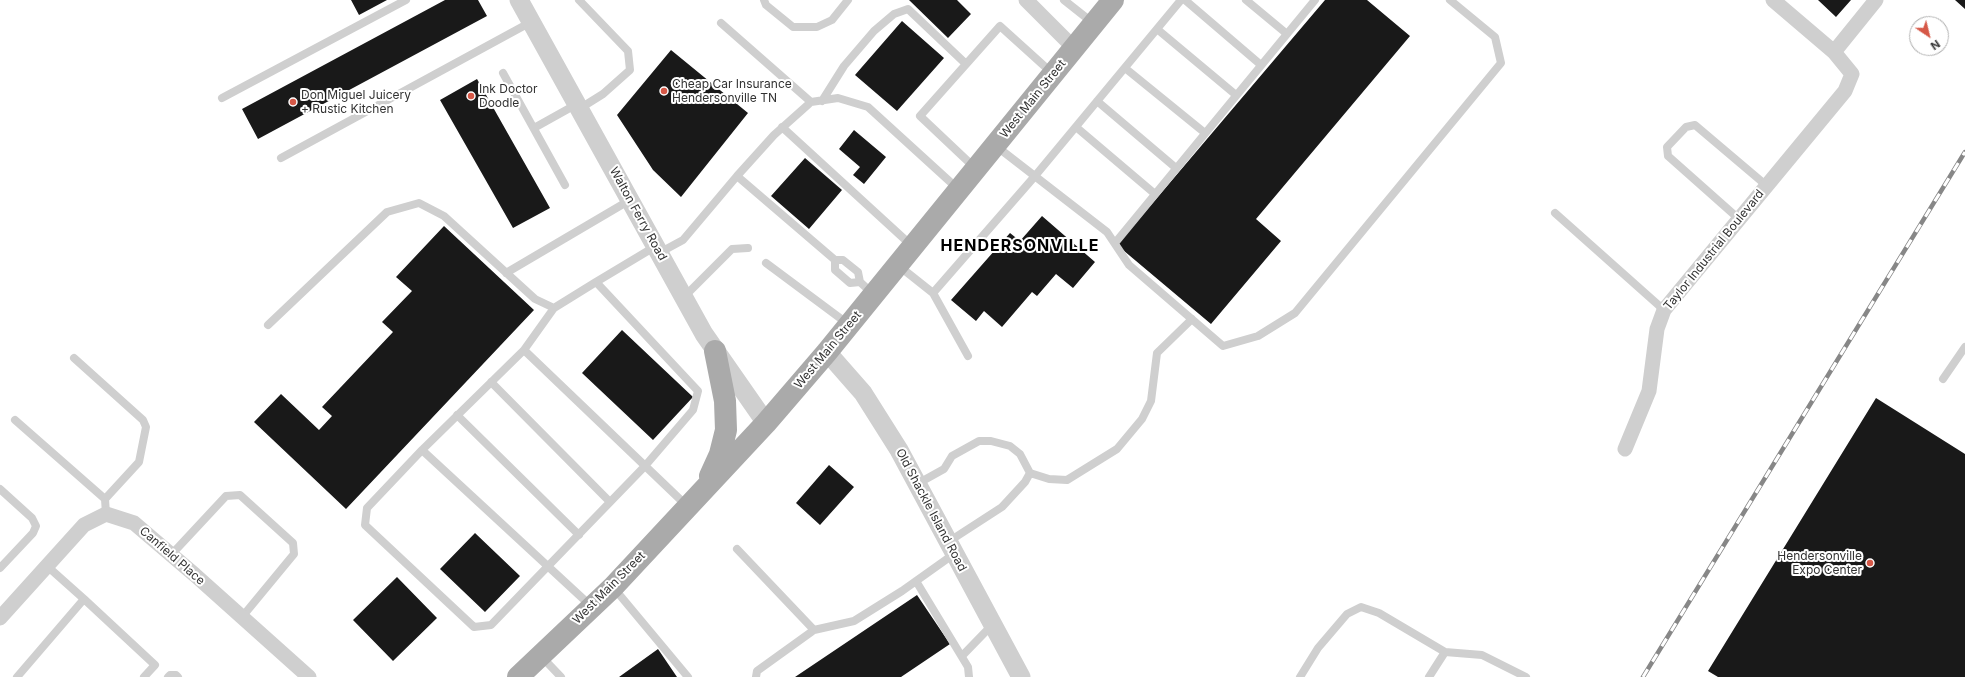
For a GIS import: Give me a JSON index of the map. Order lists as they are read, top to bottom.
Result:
{
  "streets": {
    "main road": ["West Main Street"],
    "street": [
      "Walton Ferry Road",
      "Taylor Industrial Boulevard",
      "Old Shackle Island Road",
      "Canfield Place"
    ]
  },
  "crossings": [
    ["West Main Street", "Walton Ferry Road"],
    ["West Main Street", "Old Shackle Island Road"]
  ],
  "districts": ["HENDERSONVILLE"],
  "places": [
    "Cheap Car Insurance Hendersonville TN",
    "Ink Doctor Doodle",
    "Don Miguel Juicery + Rustic Kitchen",
    "Hendersonville Expo Center"
  ],
  "north": "bottom right"
}
